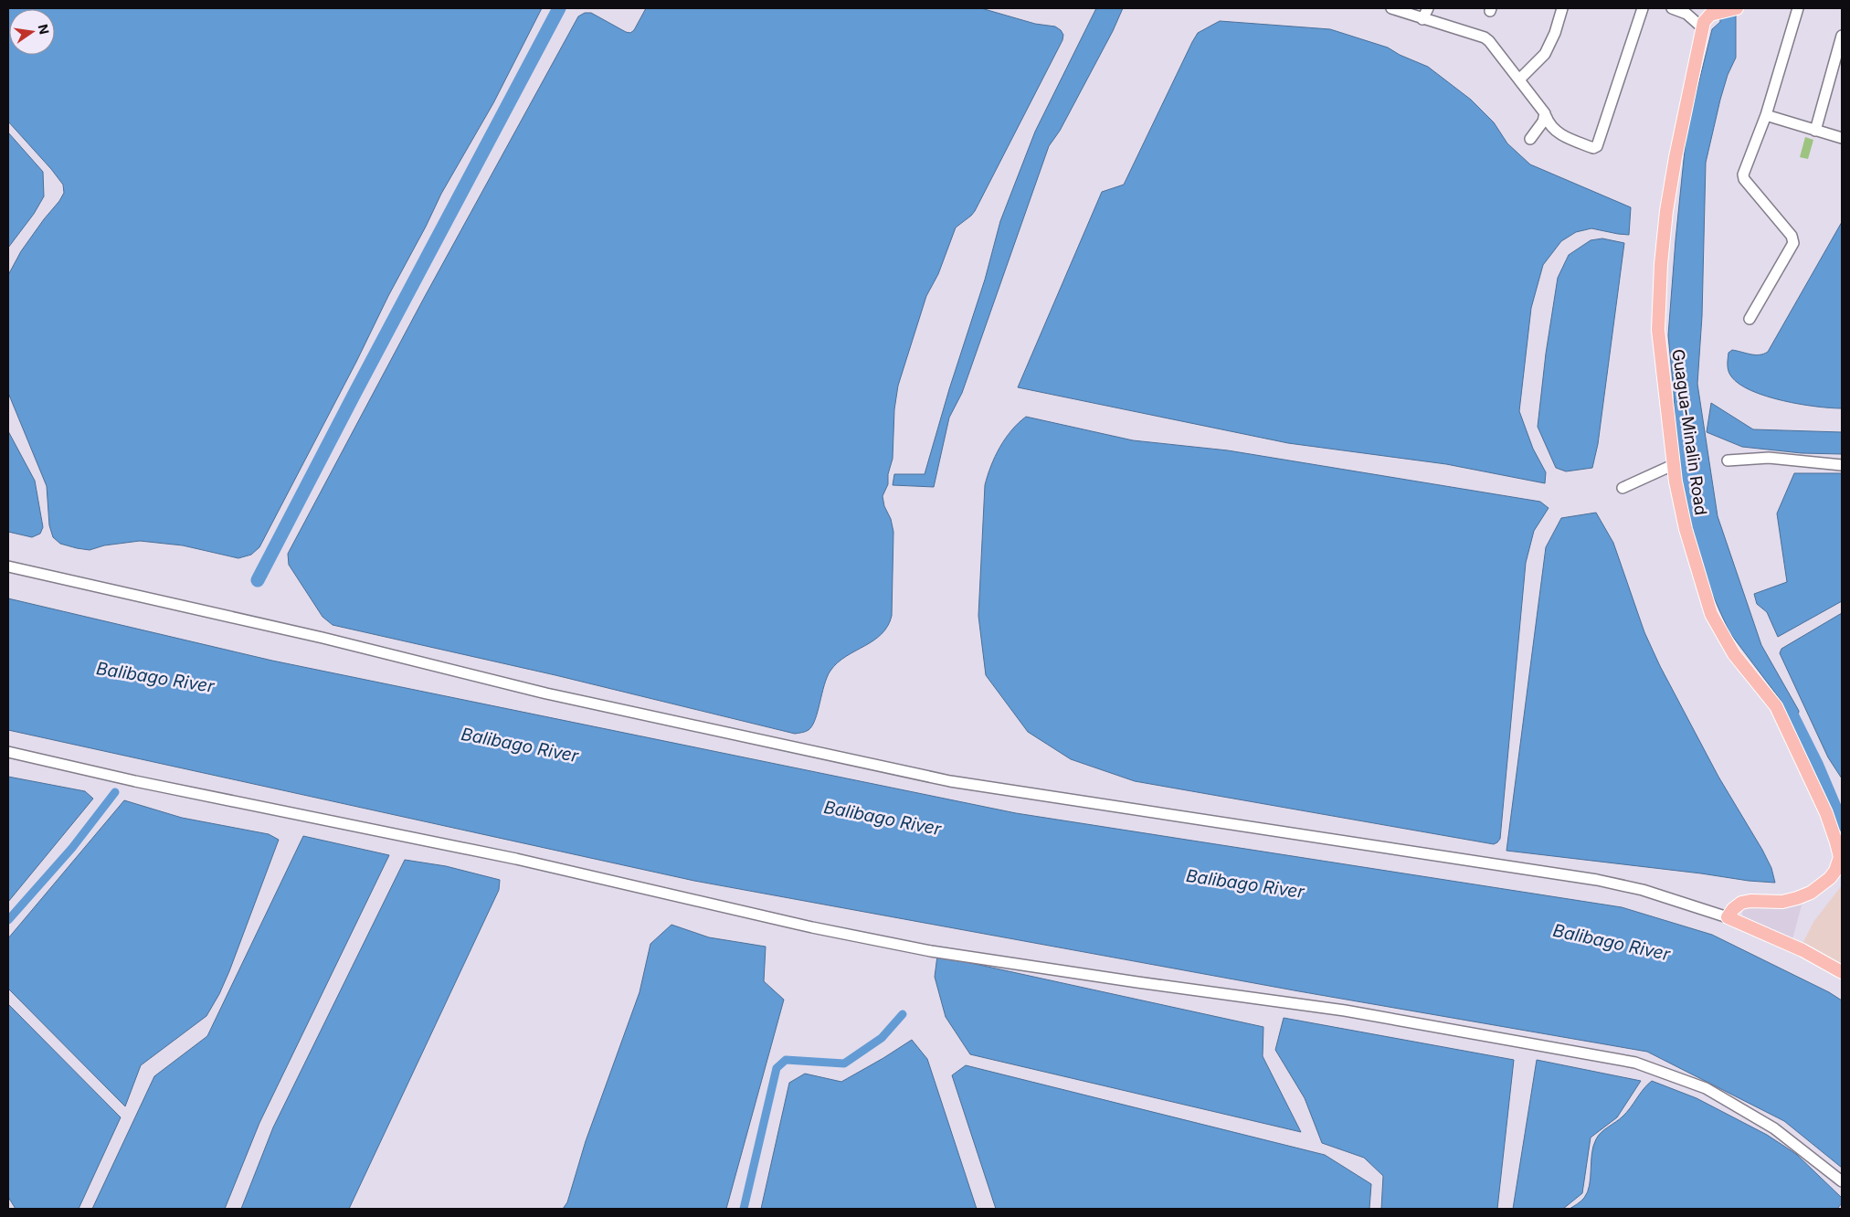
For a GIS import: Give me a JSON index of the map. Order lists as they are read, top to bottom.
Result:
{
  "streets": {
    "main road": ["Guagua-Minalin Road"]
  },
  "water": ["Balibago River"],
  "north": "right"
}
